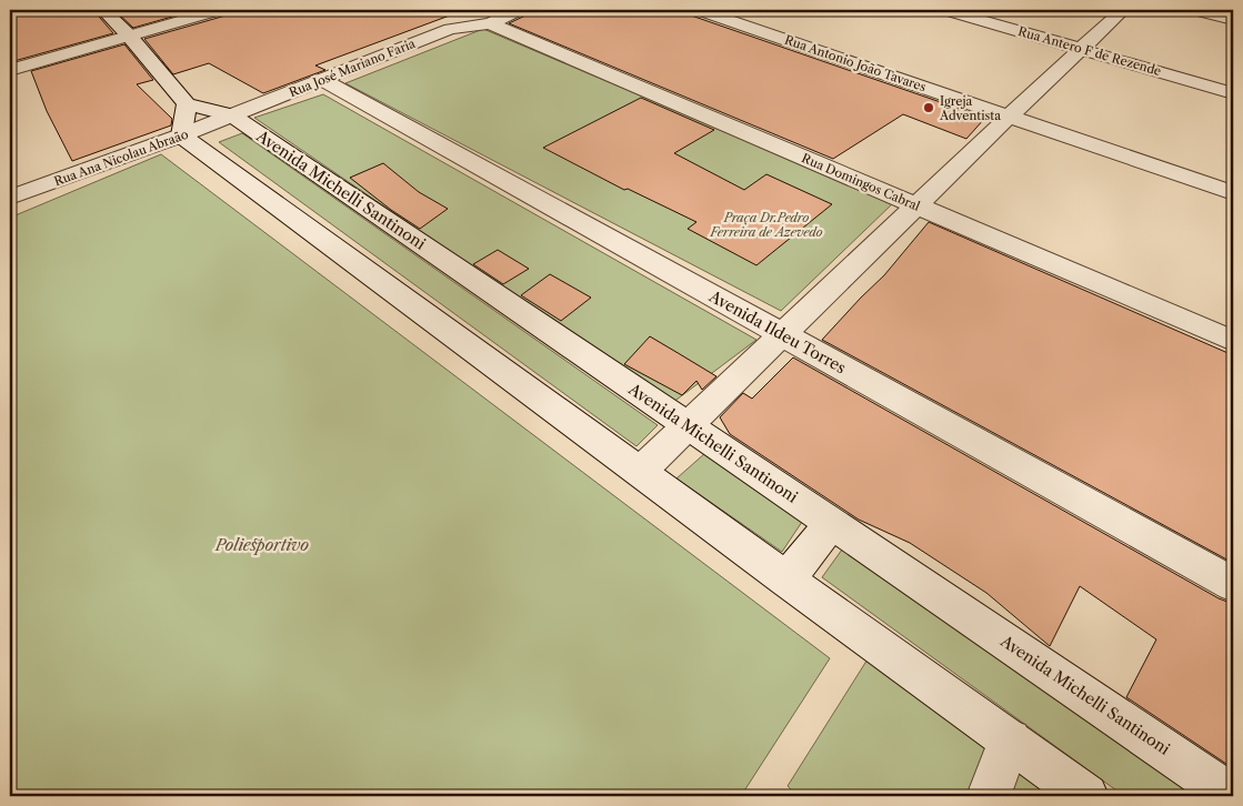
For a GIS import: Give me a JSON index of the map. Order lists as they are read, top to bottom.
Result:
{
  "streets": {
    "street": [
      "Rua Antero F de Rezende",
      "Rua Antonio João Tavares",
      "Rua José Mariano Faria",
      "Rua Ana Nicolau Abraão",
      "Rua Domingos Cabral",
      "Avenida Michelli Santinoni",
      "Avenida Ildeu Torres"
    ]
  },
  "crossings": [
    ["Rua José Mariano Faria", "Rua Ana Nicolau Abraão"],
    ["Rua José Mariano Faria", "Rua Domingos Cabral"],
    ["Rua José Mariano Faria", "Avenida Michelli Santinoni"],
    ["Rua José Mariano Faria", "Avenida Ildeu Torres"],
    ["Rua Ana Nicolau Abraão", "Avenida Michelli Santinoni"]
  ],
  "parks": ["Praça Dr.Pedro Ferreira de Azevedo", "Poliesportivo"],
  "places": ["Igreja Adventista"]
}
